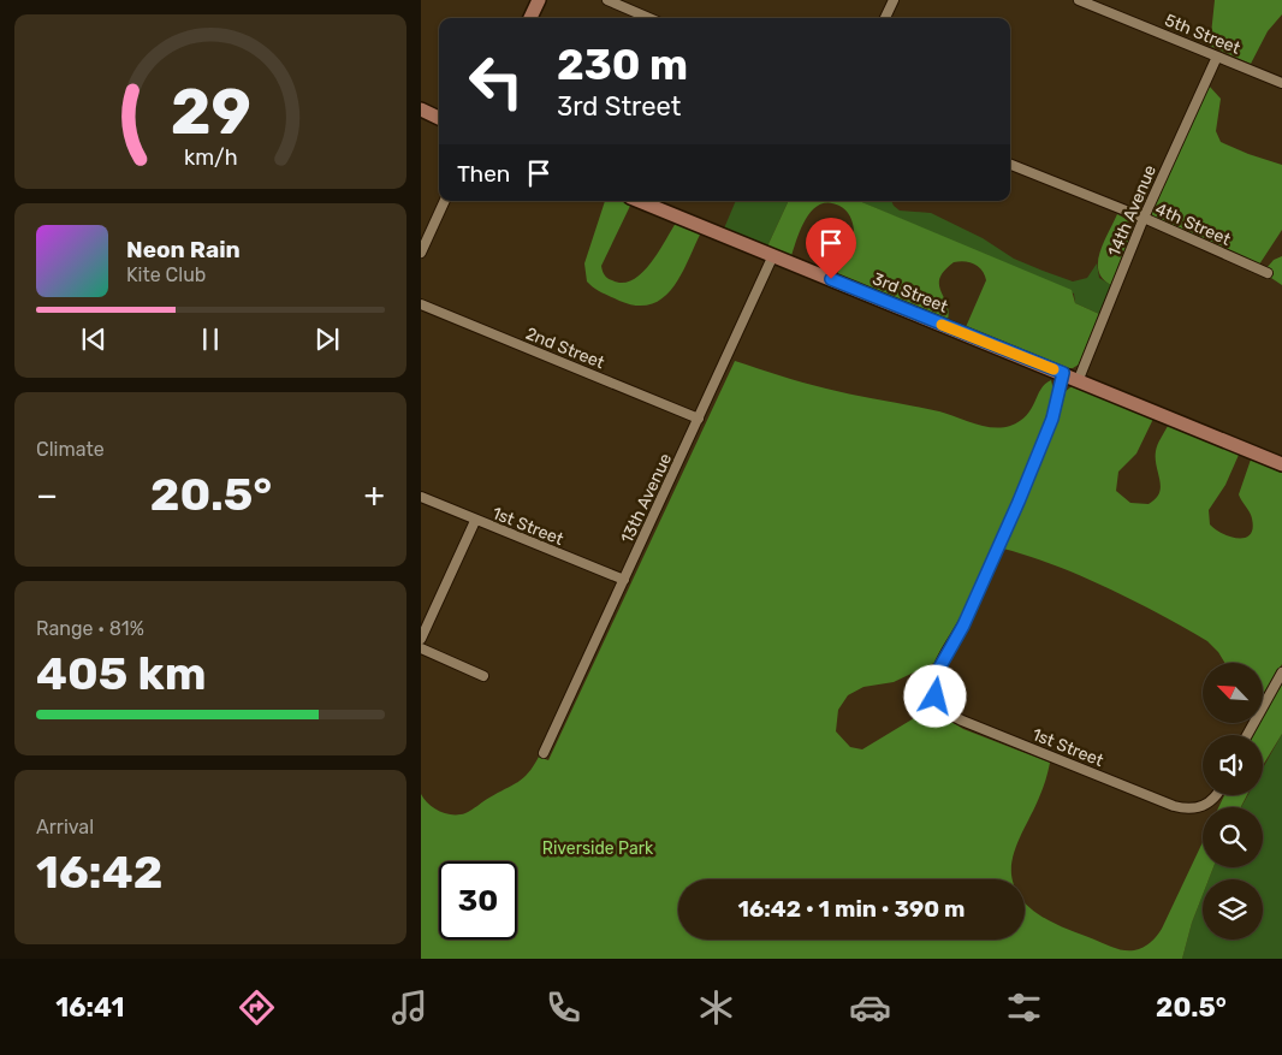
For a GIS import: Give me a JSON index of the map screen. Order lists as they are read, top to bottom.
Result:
{
  "streets": {
    "street": [
      "5th Street",
      "14th Avenue",
      "4th Street",
      "3rd Street",
      "2nd Street",
      "13th Avenue",
      "1st Street"
    ]
  },
  "crossings": [
    ["5th Street", "14th Avenue"],
    ["14th Avenue", "4th Street"],
    ["14th Avenue", "3rd Street"],
    ["3rd Street", "13th Avenue"],
    ["3rd Street", "1st Street"],
    ["2nd Street", "13th Avenue"],
    ["13th Avenue", "1st Street"]
  ],
  "parks": ["Riverside Park"],
  "north": "top left",
  "page": {
    "turn": ["230 m", "3rd Street"],
    "then": "Then",
    "song": ["Neon Rain", "Kite Club"],
    "tile": [
      "Climate",
      ["Range · 81%", "405 km"],
      ["Arrival", "16:42"]
    ],
    "heat": ["−", "20.5°", "+"],
    "limit": "30",
    "trip": "16:42 · 1 min · 390 m",
    "tabs": ["16:41", "20.5°"],
    "gauge": ["29", "km/h"]
  }
}
